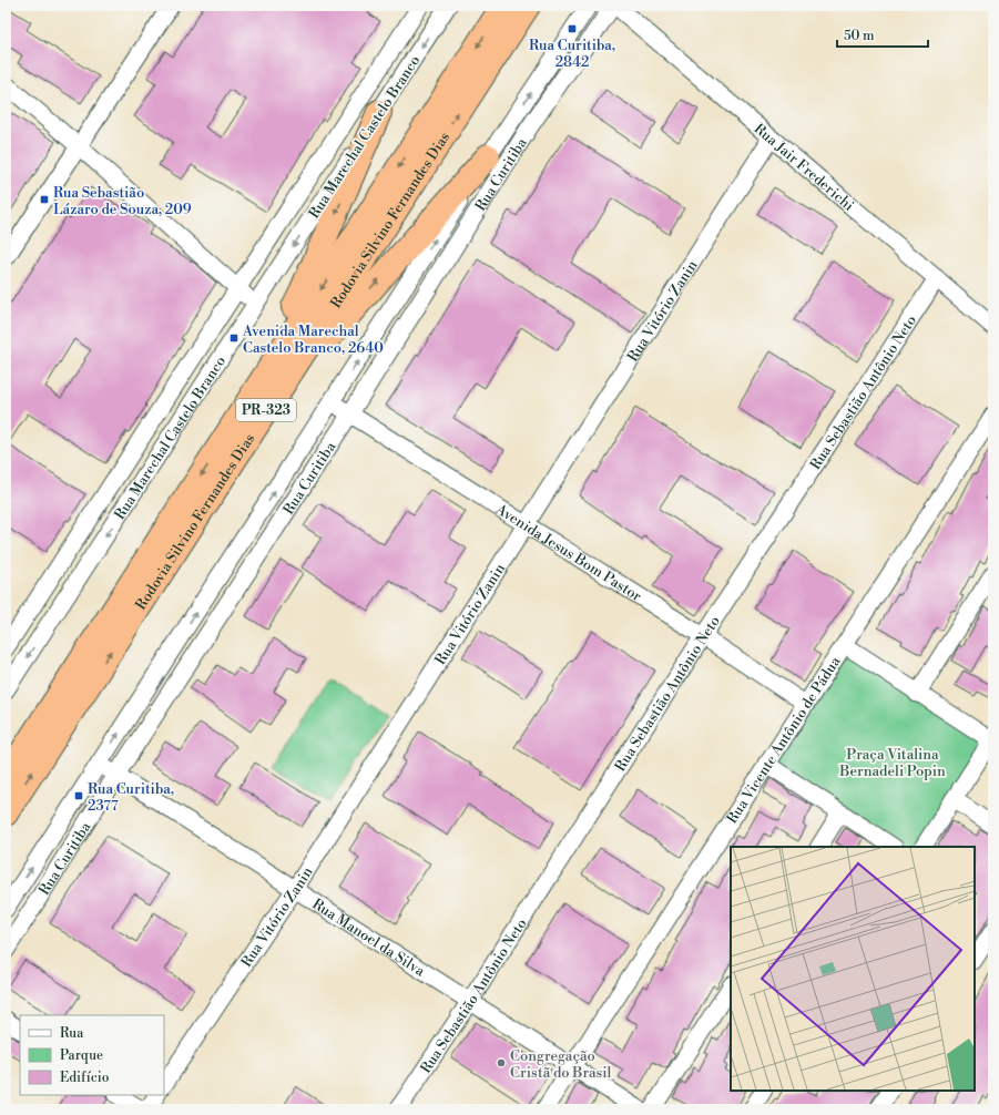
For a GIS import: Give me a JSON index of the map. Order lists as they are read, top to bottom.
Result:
{
  "streets": {
    "highway": ["Rodovia Silvino Fernandes Dias", "PR-323"],
    "street": [
      "Rua Marechal Castelo Branco",
      "Rua Jair Frederichi",
      "Rua Curitiba",
      "Rua Vitório Zanin",
      "Rua Sebastião Antônio Neto",
      "Avenida Jesus Bom Pastor",
      "Rua Vicente Antônio de Pádua",
      "Rua Manoel da Silva"
    ]
  },
  "crossings": [
    ["Rua Jair Frederichi", "Rua Curitiba"],
    ["Rua Jair Frederichi", "Rua Vitório Zanin"],
    ["Rua Jair Frederichi", "Rua Sebastião Antônio Neto"],
    ["Rua Curitiba", "Avenida Jesus Bom Pastor"],
    ["Rua Curitiba", "Rua Manoel da Silva"],
    ["Rua Vitório Zanin", "Avenida Jesus Bom Pastor"],
    ["Rua Vitório Zanin", "Rua Manoel da Silva"],
    ["Rua Sebastião Antônio Neto", "Avenida Jesus Bom Pastor"],
    ["Rua Sebastião Antônio Neto", "Rua Manoel da Silva"],
    ["Avenida Jesus Bom Pastor", "Rua Vicente Antônio de Pádua"],
    ["Rua Vicente Antônio de Pádua", "Rua Manoel da Silva"]
  ],
  "parks": ["Praça Vitalina Bernadeli Popin"],
  "places": {
    "transit": [
      "Rua Curitiba, 2842",
      "Rua Sebastião Lázaro de Souza, 209",
      "Avenida Marechal Castelo Branco, 2640",
      "Rua Curitiba, 2377"
    ],
    "other": ["Congregação Cristã do Brasil"]
  },
  "legend": ["Rua", "Parque", "Edifício"],
  "scale_bar": "50 m"
}
